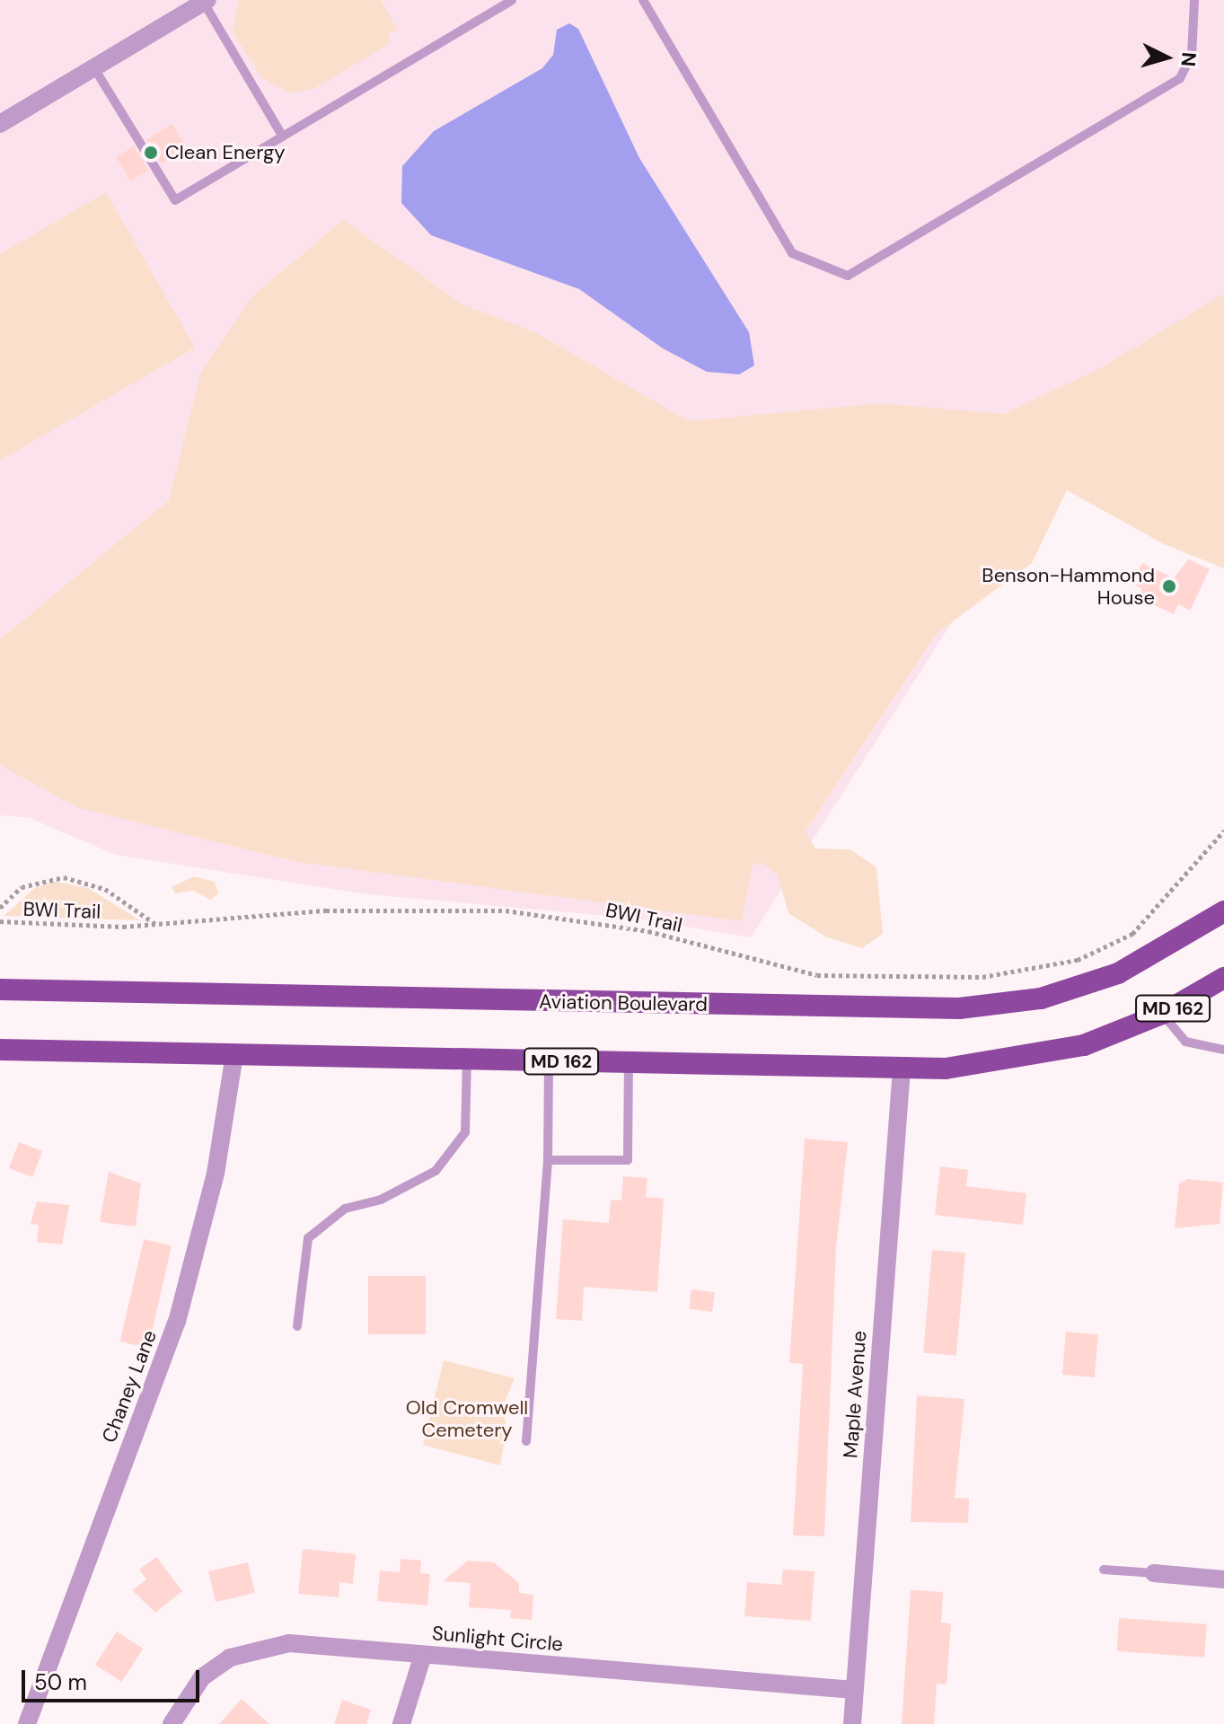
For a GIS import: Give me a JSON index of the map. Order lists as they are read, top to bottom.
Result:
{
  "streets": {
    "main road": ["Aviation Boulevard", "MD 162"],
    "street": ["Chaney Lane", "Maple Avenue", "Sunlight Circle"],
    "path": ["BWI Trail"]
  },
  "crossings": [
    ["MD 162", "Chaney Lane"],
    ["MD 162", "Maple Avenue"],
    ["Maple Avenue", "Sunlight Circle"]
  ],
  "parks": ["Old Cromwell Cemetery"],
  "places": ["Clean Energy", "Benson-Hammond House"],
  "scale_bar": "50 m",
  "north": "right"
}
